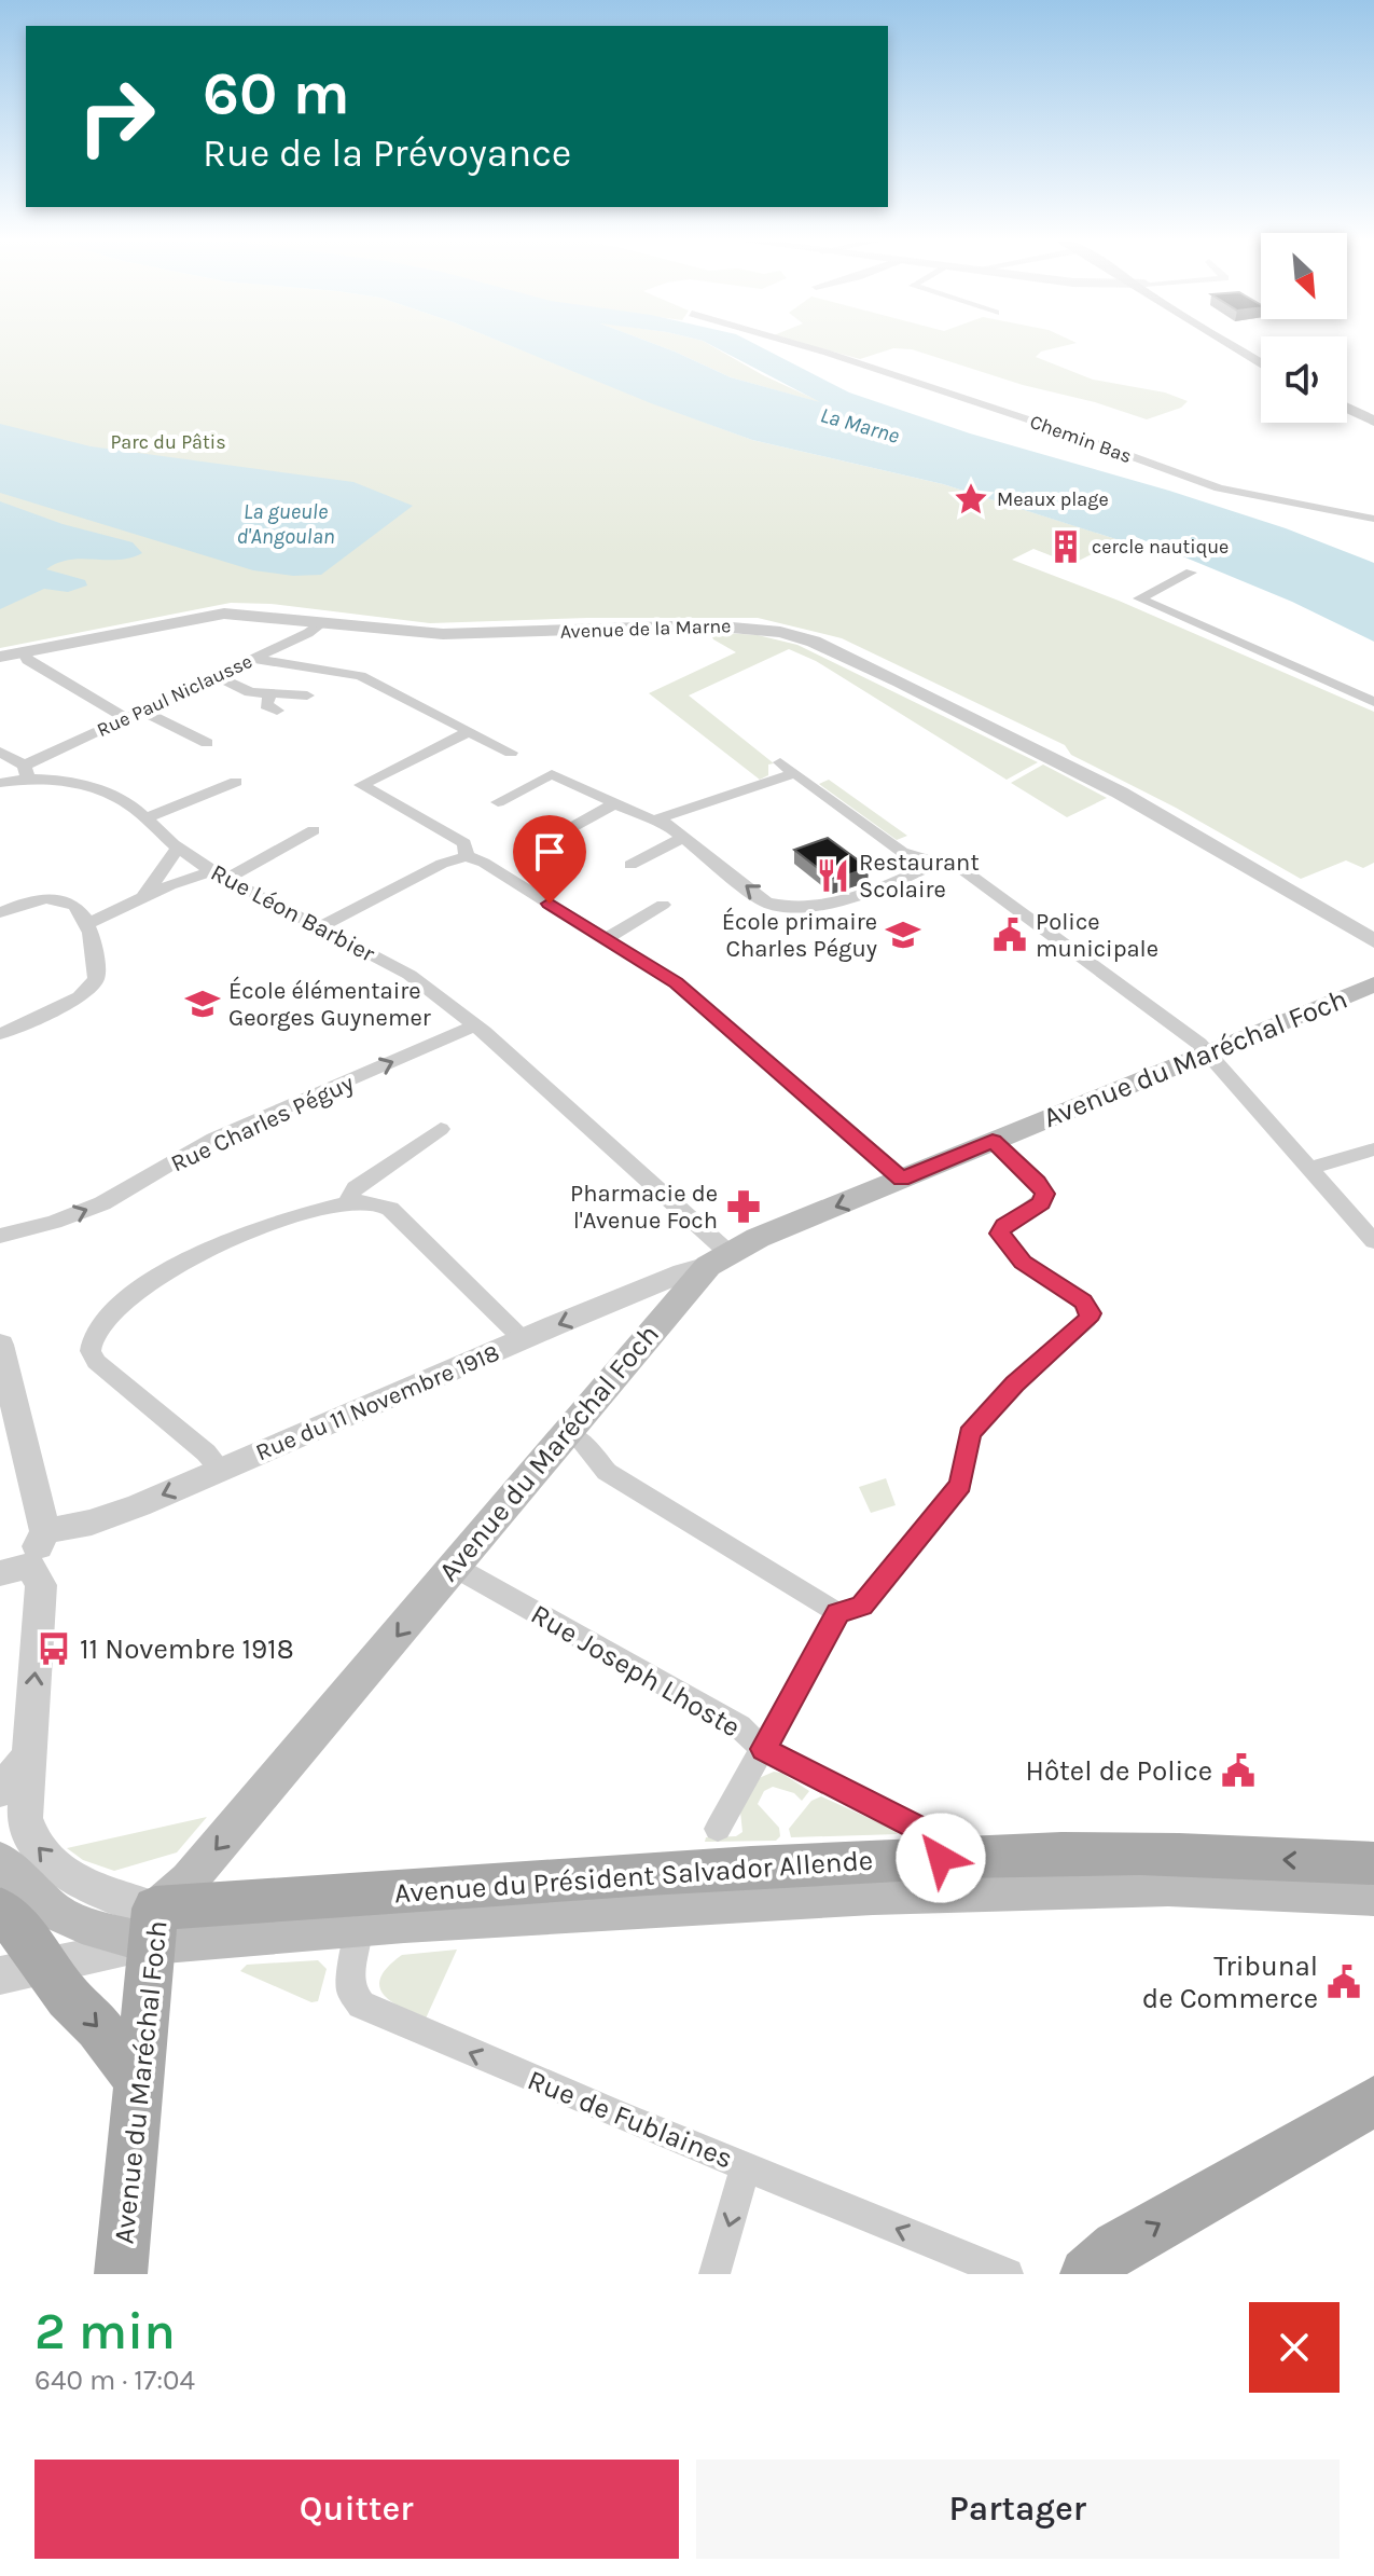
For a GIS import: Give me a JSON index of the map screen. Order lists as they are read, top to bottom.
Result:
{
  "streets": {
    "main road": ["Avenue du Maréchal Foch", "Avenue du Président Salvador Allende"],
    "street": [
      "Chemin Bas",
      "Avenue de la Marne",
      "Rue Paul Niclausse",
      "Rue Léon Barbier",
      "Rue Charles Péguy",
      "Rue du 11 Novembre 1918",
      "Rue Joseph Lhoste",
      "Rue de Fublaines"
    ]
  },
  "crossings": [
    ["Avenue de la Marne", "Rue Paul Niclausse"],
    ["Rue Paul Niclausse", "Rue Léon Barbier"],
    ["Rue Léon Barbier", "Avenue du Maréchal Foch"],
    ["Rue Léon Barbier", "Rue Charles Péguy"],
    ["Rue Léon Barbier", "Rue du 11 Novembre 1918"],
    ["Avenue du Maréchal Foch", "Rue du 11 Novembre 1918"],
    ["Avenue du Maréchal Foch", "Rue Joseph Lhoste"],
    ["Rue Joseph Lhoste", "Avenue du Président Salvador Allende"]
  ],
  "one_way": ["Rue du 11 Novembre 1918", "Rue de Fublaines"],
  "water": ["La Marne", "La gueule d'Angoulan"],
  "parks": ["Parc du Pâtis"],
  "places": {
    "place": ["Meaux plage"],
    "building": ["cercle nautique"],
    "restaurant": ["Restaurant Scolaire"],
    "school or university": ["École primaire Charles Péguy", "École élémentaire Georges Guynemer"],
    "public building": ["Police municipale", "Hôtel de Police", "Tribunal de Commerce"],
    "pharmacy": ["Pharmacie de l'Avenue Foch"],
    "bus stop": ["11 Novembre 1918"]
  },
  "north": "bottom right",
  "page": {
    "turn": ["60 m", "Rue de la Prévoyance"],
    "heading": ["2 min", "640 m · 17:04"],
    "buttons": ["Quitter", "Partager"]
  }
}
